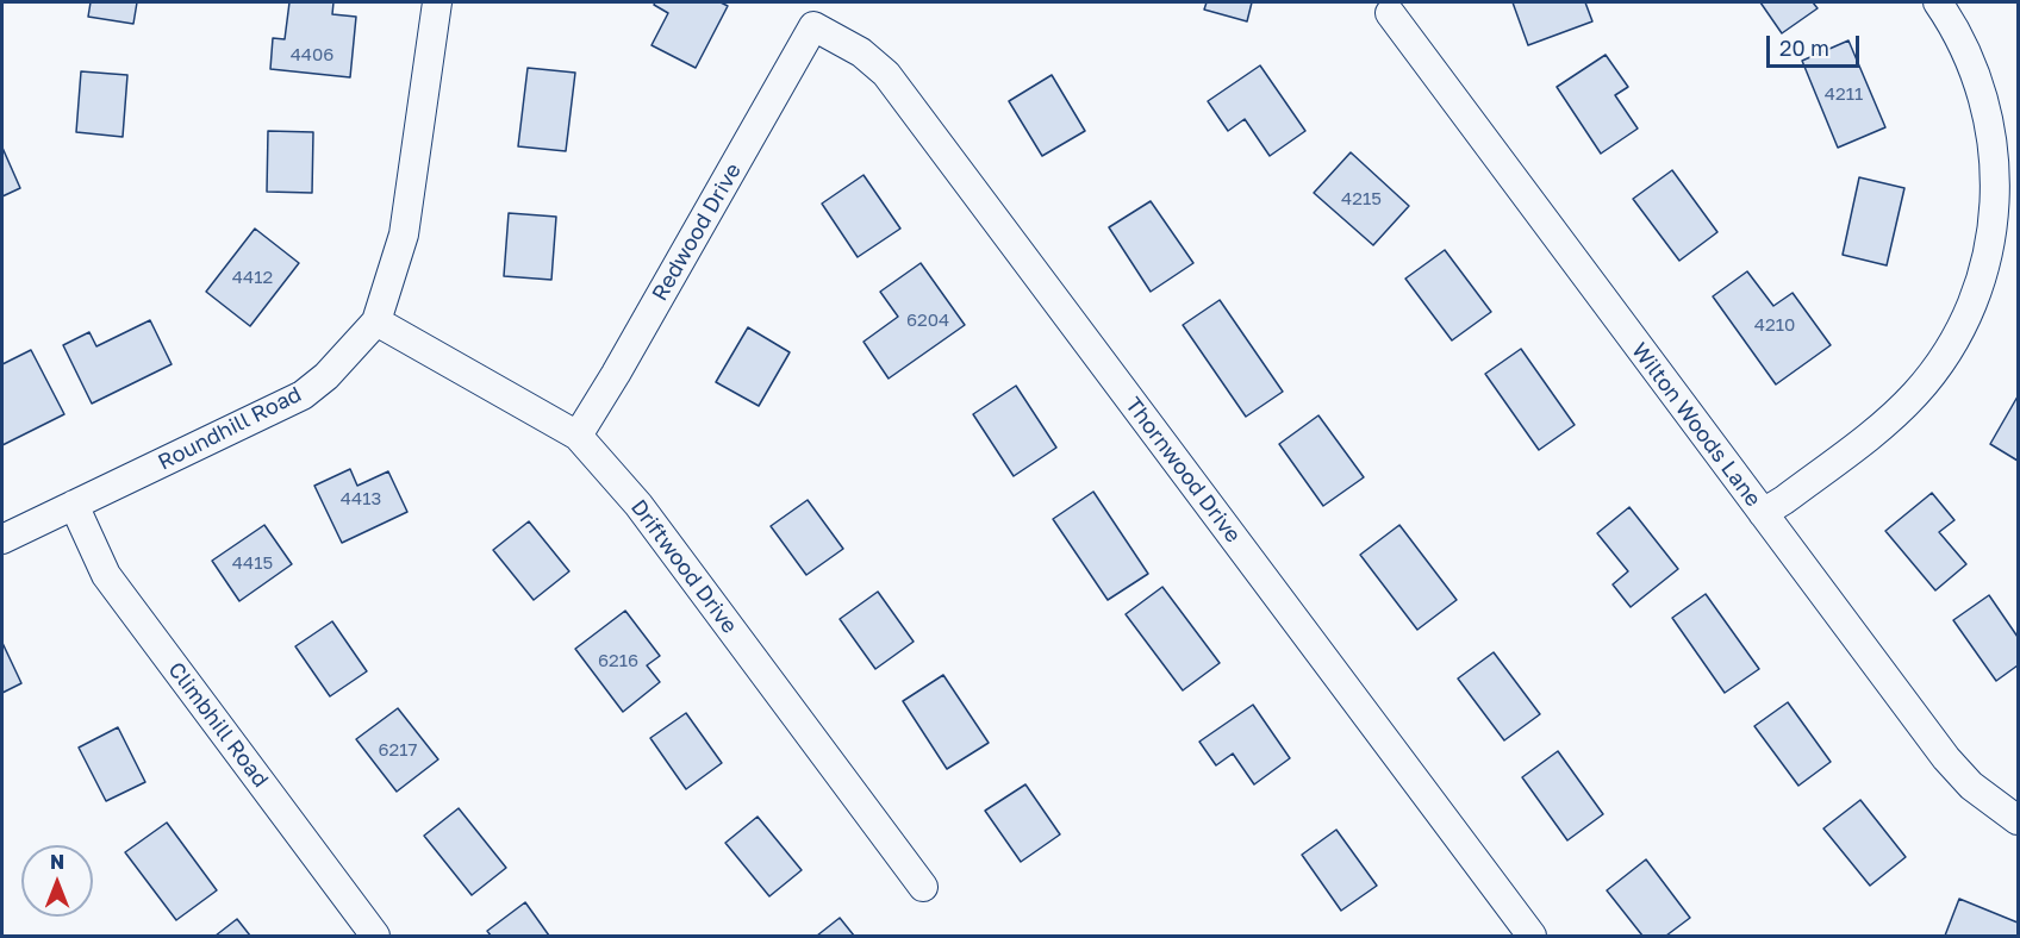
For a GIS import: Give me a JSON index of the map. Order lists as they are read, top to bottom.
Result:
{
  "streets": {
    "street": [
      "Redwood Drive",
      "Wilton Woods Lane",
      "Roundhill Road",
      "Thornwood Drive",
      "Driftwood Drive",
      "Climbhill Road"
    ]
  },
  "crossings": [
    ["Redwood Drive", "Thornwood Drive"],
    ["Redwood Drive", "Driftwood Drive"],
    ["Roundhill Road", "Driftwood Drive"],
    ["Roundhill Road", "Climbhill Road"]
  ],
  "house_numbers": [
    "4406",
    "4211",
    "4215",
    "4412",
    "6204",
    "4210",
    "4413",
    "4415",
    "6216",
    "6217"
  ],
  "scale_bar": "20 m",
  "north": "top"
}
